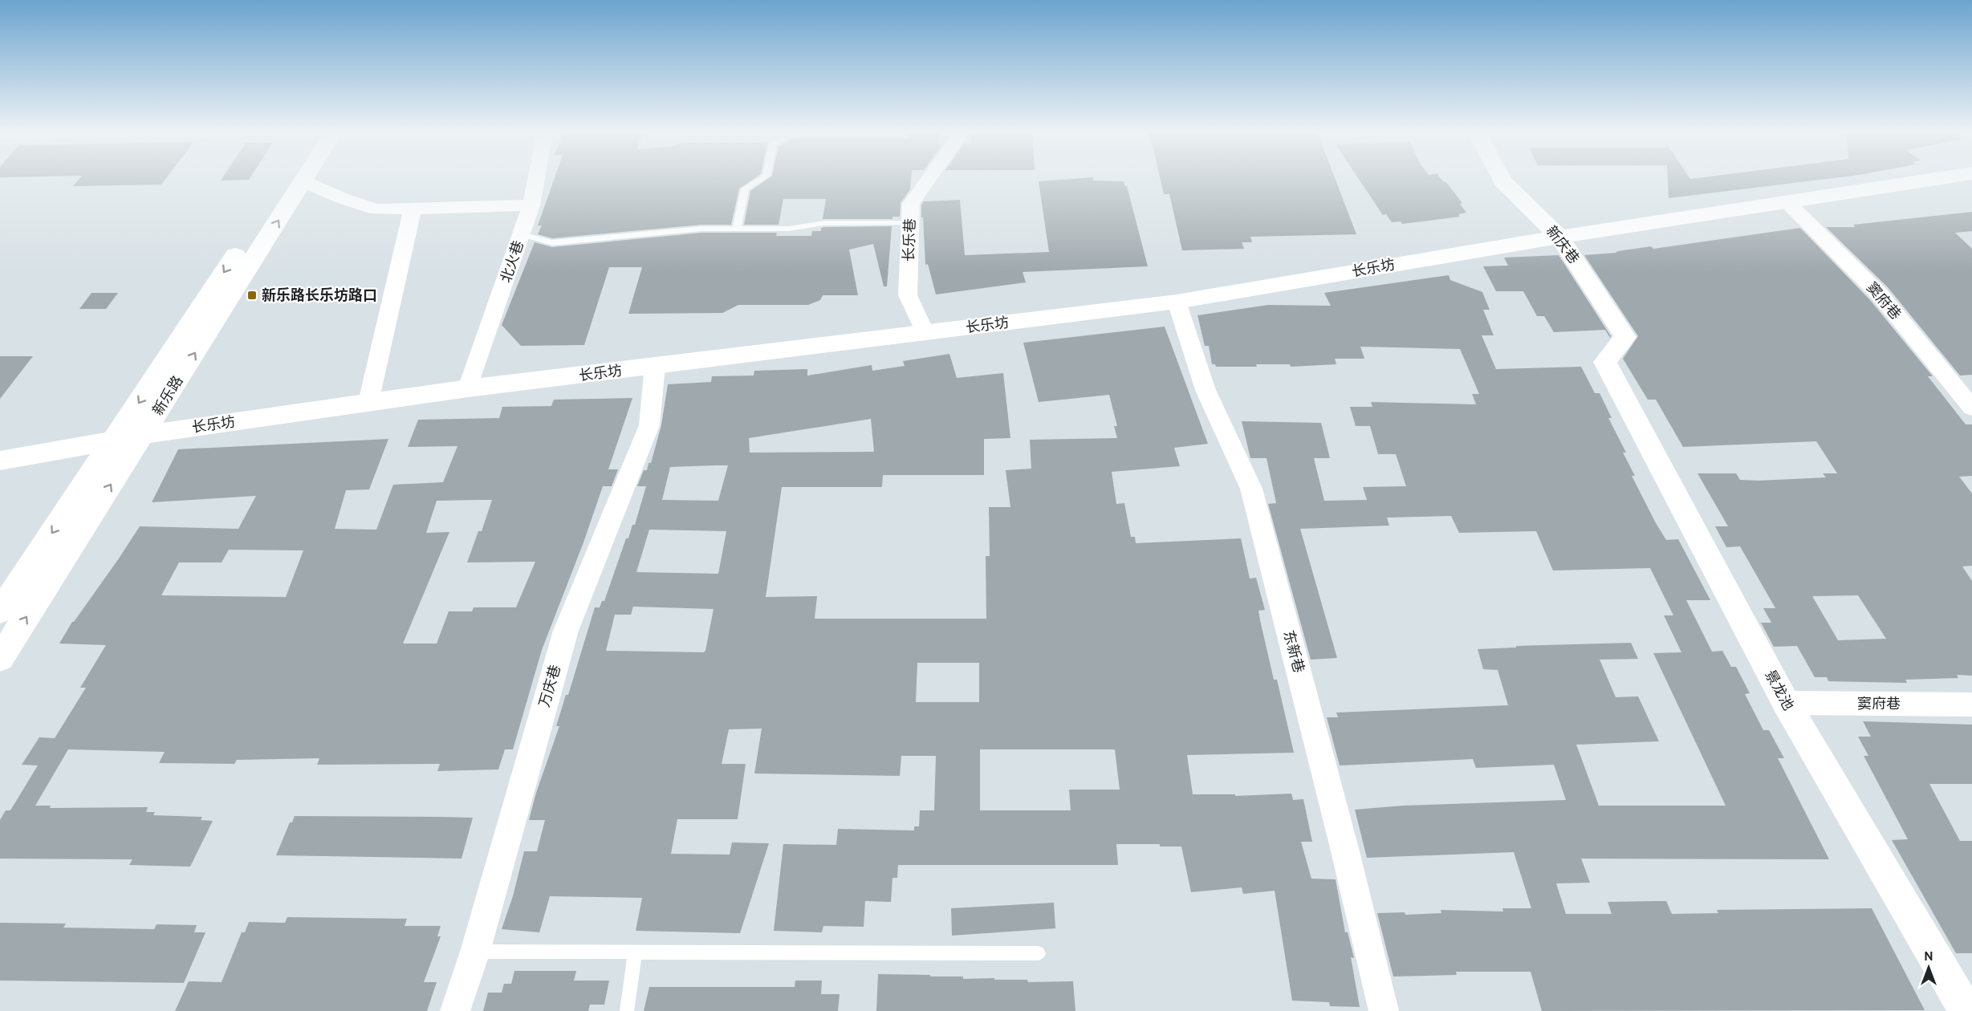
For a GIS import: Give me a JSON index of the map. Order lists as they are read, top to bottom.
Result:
{
  "streets": {
    "street": [
      "长乐巷",
      "新庆巷",
      "北火巷",
      "长乐坊",
      "窦府巷",
      "新乐路",
      "东新巷",
      "万庆巷",
      "景龙池"
    ]
  },
  "crossings": [
    ["长乐巷", "长乐坊"],
    ["新庆巷", "长乐坊"],
    ["新庆巷", "景龙池"],
    ["北火巷", "长乐坊"],
    ["长乐坊", "窦府巷"],
    ["长乐坊", "新乐路"],
    ["长乐坊", "东新巷"],
    ["长乐坊", "万庆巷"],
    ["窦府巷", "景龙池"]
  ],
  "places": {
    "transit": ["新乐路长乐坊路口"]
  },
  "north": "top"
}
